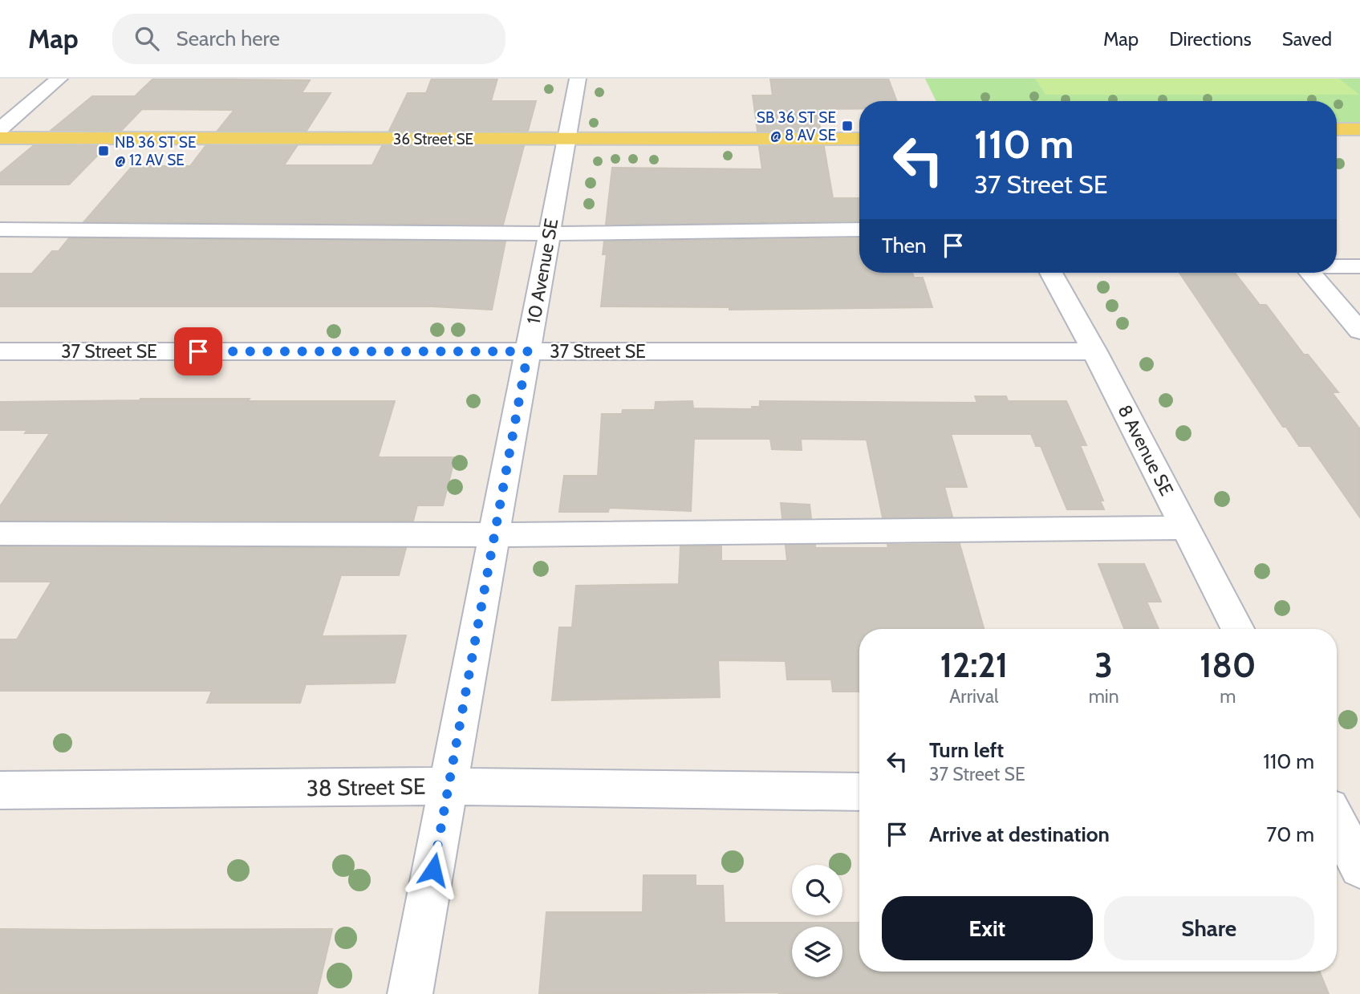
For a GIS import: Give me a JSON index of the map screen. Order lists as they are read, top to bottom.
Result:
{
  "streets": {
    "main road": ["36 Street SE"],
    "street": [
      "10 Avenue SE",
      "37 Street SE",
      "8 Avenue SE",
      "38 Street SE"
    ]
  },
  "crossings": [
    ["36 Street SE", "10 Avenue SE"],
    ["10 Avenue SE", "37 Street SE"],
    ["10 Avenue SE", "38 Street SE"],
    ["37 Street SE", "8 Avenue SE"]
  ],
  "places": {
    "transit": ["SB 36 ST SE @ 8 AV SE", "NB 36 ST SE @ 12 AV SE"]
  },
  "page": {
    "header": "Map",
    "search": "Search here",
    "nav": ["Map", "Directions", "Saved"],
    "turn": ["110 m", "37 Street SE"],
    "then": "Then",
    "eta": [
      "12:21",
      "Arrival",
      "3",
      "min",
      "180",
      "m"
    ],
    "list": [
      {
        "name": "Turn left",
        "note": "37 Street SE",
        "value": "110 m"
      },
      {
        "name": "Arrive at destination",
        "value": "70 m"
      }
    ],
    "buttons": ["Exit", "Share"]
  }
}
